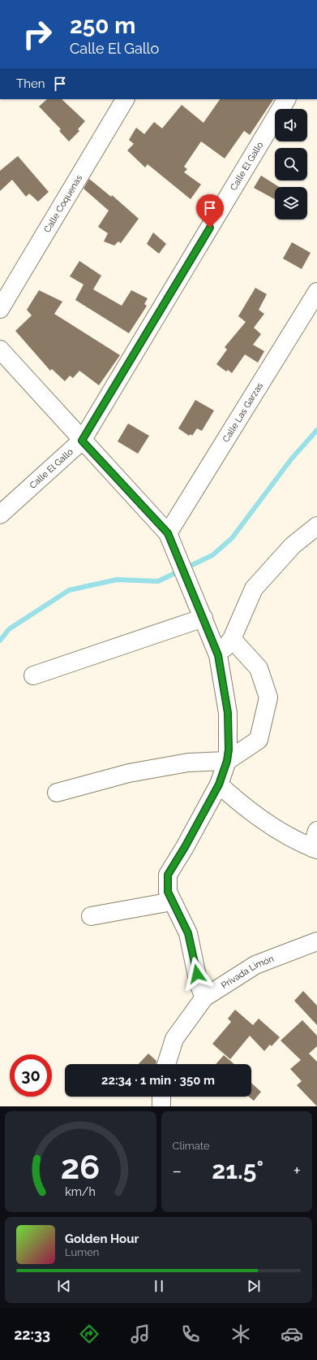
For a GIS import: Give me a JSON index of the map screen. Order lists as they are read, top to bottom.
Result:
{
  "streets": {
    "street": [
      "Calle El Gallo",
      "Calle Coquenas",
      "Calle Las Garzas",
      "Privada Limón"
    ]
  },
  "page": {
    "turn": ["250 m", "Calle El Gallo"],
    "then": "Then",
    "limit": "30",
    "trip": "22:34 · 1 min · 350 m",
    "tile": "Climate",
    "heat": ["−", "21.5°", "+"],
    "song": ["Golden Hour", "Lumen"],
    "tabs": "22:33",
    "gauge": ["26", "km/h"]
  }
}
